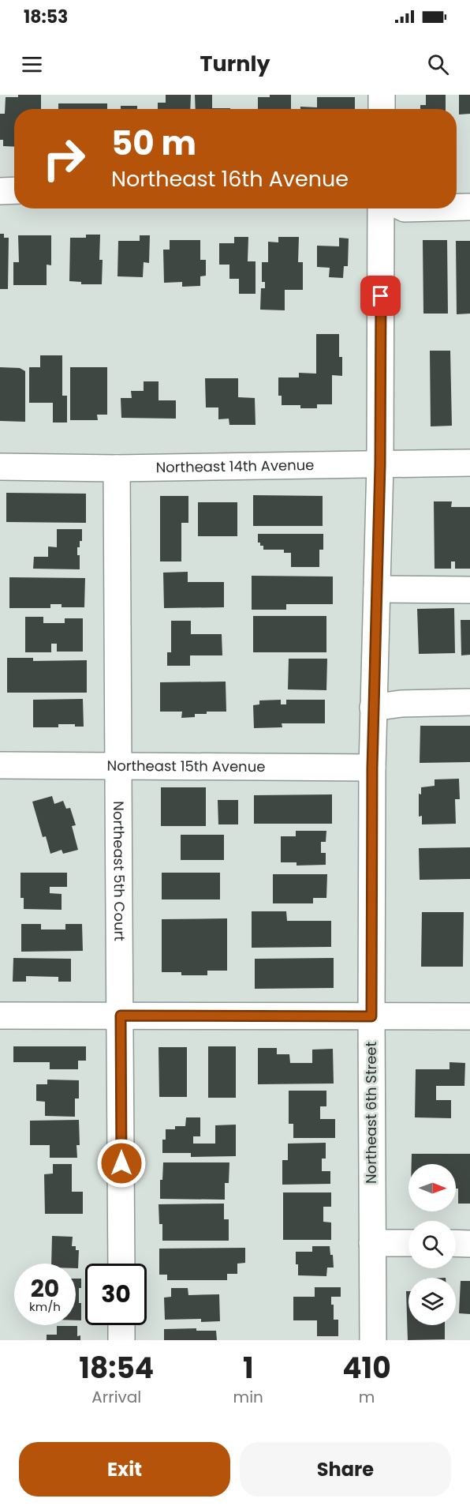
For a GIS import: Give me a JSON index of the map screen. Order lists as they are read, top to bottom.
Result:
{
  "streets": {
    "street": [
      "Northeast 14th Avenue",
      "Northeast 15th Avenue",
      "Northeast 5th Court",
      "Northeast 6th Street"
    ]
  },
  "crossings": [
    ["Northeast 14th Avenue", "Northeast 5th Court"],
    ["Northeast 14th Avenue", "Northeast 6th Street"],
    ["Northeast 15th Avenue", "Northeast 5th Court"],
    ["Northeast 15th Avenue", "Northeast 6th Street"]
  ],
  "north": "right",
  "page": {
    "status": "18:53",
    "header": "Turnly",
    "turn": ["50 m", "Northeast 16th Avenue"],
    "speed": "20 km/h",
    "limit": "30",
    "eta": [
      "18:54",
      "Arrival",
      "1",
      "min",
      "410",
      "m"
    ],
    "buttons": ["Exit", "Share"]
  }
}
